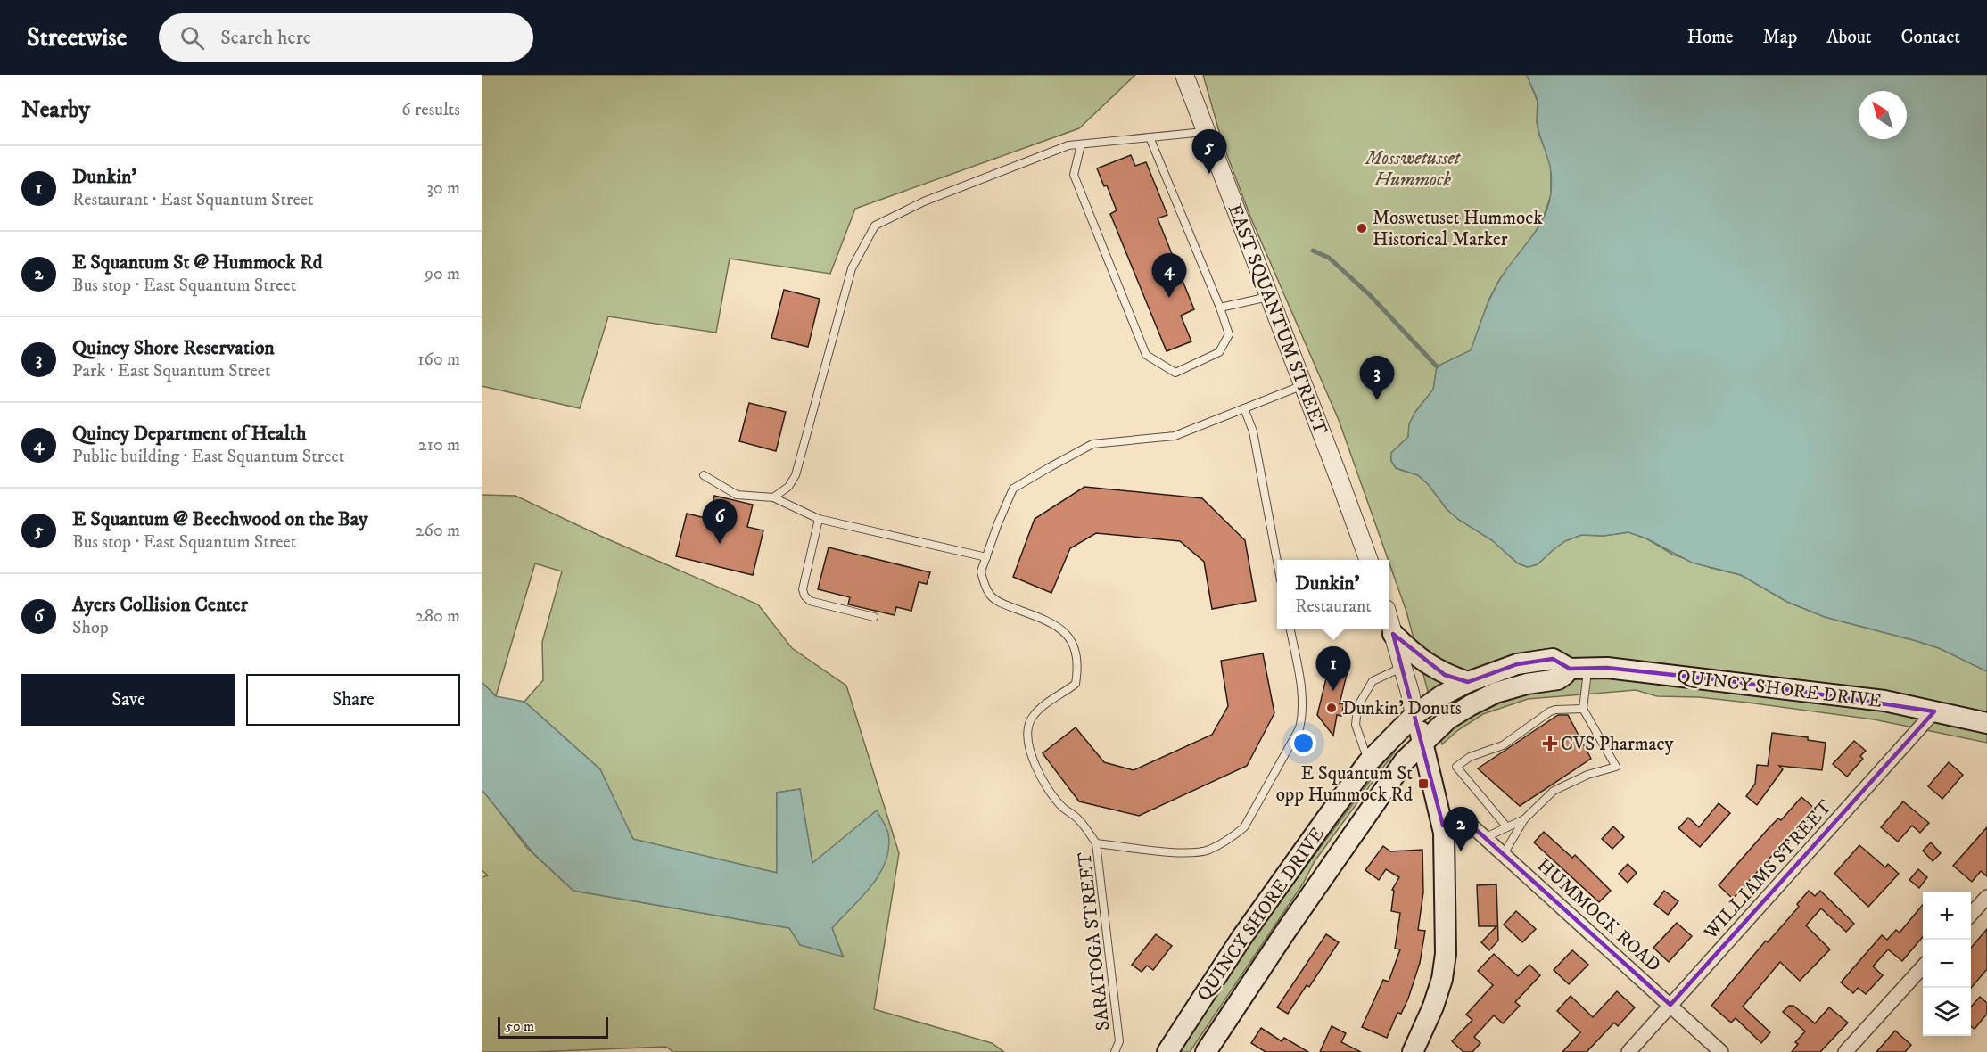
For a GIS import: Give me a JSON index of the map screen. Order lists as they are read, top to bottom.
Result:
{
  "streets": {
    "main road": ["QUINCY SHORE DRIVE"],
    "street": ["EAST SQUANTUM STREET", "WILLIAMS STREET", "HUMMOCK ROAD"],
    "lane": ["SARATOGA STREET"]
  },
  "crossings": [
    ["QUINCY SHORE DRIVE", "WILLIAMS STREET"],
    ["WILLIAMS STREET", "HUMMOCK ROAD"]
  ],
  "parks": ["Mosswetusset Hummock"],
  "places": {
    "other": ["Moswetuset Hummock Historical Marker", "Dunkin' Donuts"],
    "health": ["CVS Pharmacy"],
    "transit": ["E Squantum St opp Hummock Rd"]
  },
  "scale_bar": "50 m",
  "north": "top left",
  "page": {
    "header": "Streetwise",
    "search": "Search here",
    "nav": [
      "Home",
      "Map",
      "About",
      "Contact"
    ],
    "heading": ["Nearby", "6 results"],
    "pins": [
      "5",
      "4",
      "3",
      "6",
      "1",
      "2"
    ],
    "list": [
      {
        "mark": "1",
        "name": "Dunkin'",
        "note": "Restaurant · East Squantum Street",
        "value": "30 m"
      },
      {
        "mark": "2",
        "name": "E Squantum St @ Hummock Rd",
        "note": "Bus stop · East Squantum Street",
        "value": "90 m"
      },
      {
        "mark": "3",
        "name": "Quincy Shore Reservation",
        "note": "Park · East Squantum Street",
        "value": "160 m"
      },
      {
        "mark": "4",
        "name": "Quincy Department of Health",
        "note": "Public building · East Squantum Street",
        "value": "210 m"
      },
      {
        "mark": "5",
        "name": "E Squantum @ Beechwood on the Bay",
        "note": "Bus stop · East Squantum Street",
        "value": "260 m"
      },
      {
        "mark": "6",
        "name": "Ayers Collision Center",
        "note": "Shop",
        "value": "280 m"
      }
    ],
    "popup": ["Dunkin'", "Restaurant"],
    "buttons": ["Save", "Share"],
    "map_buttons": ["+", "−"],
    "scale": "50 m"
  }
}
